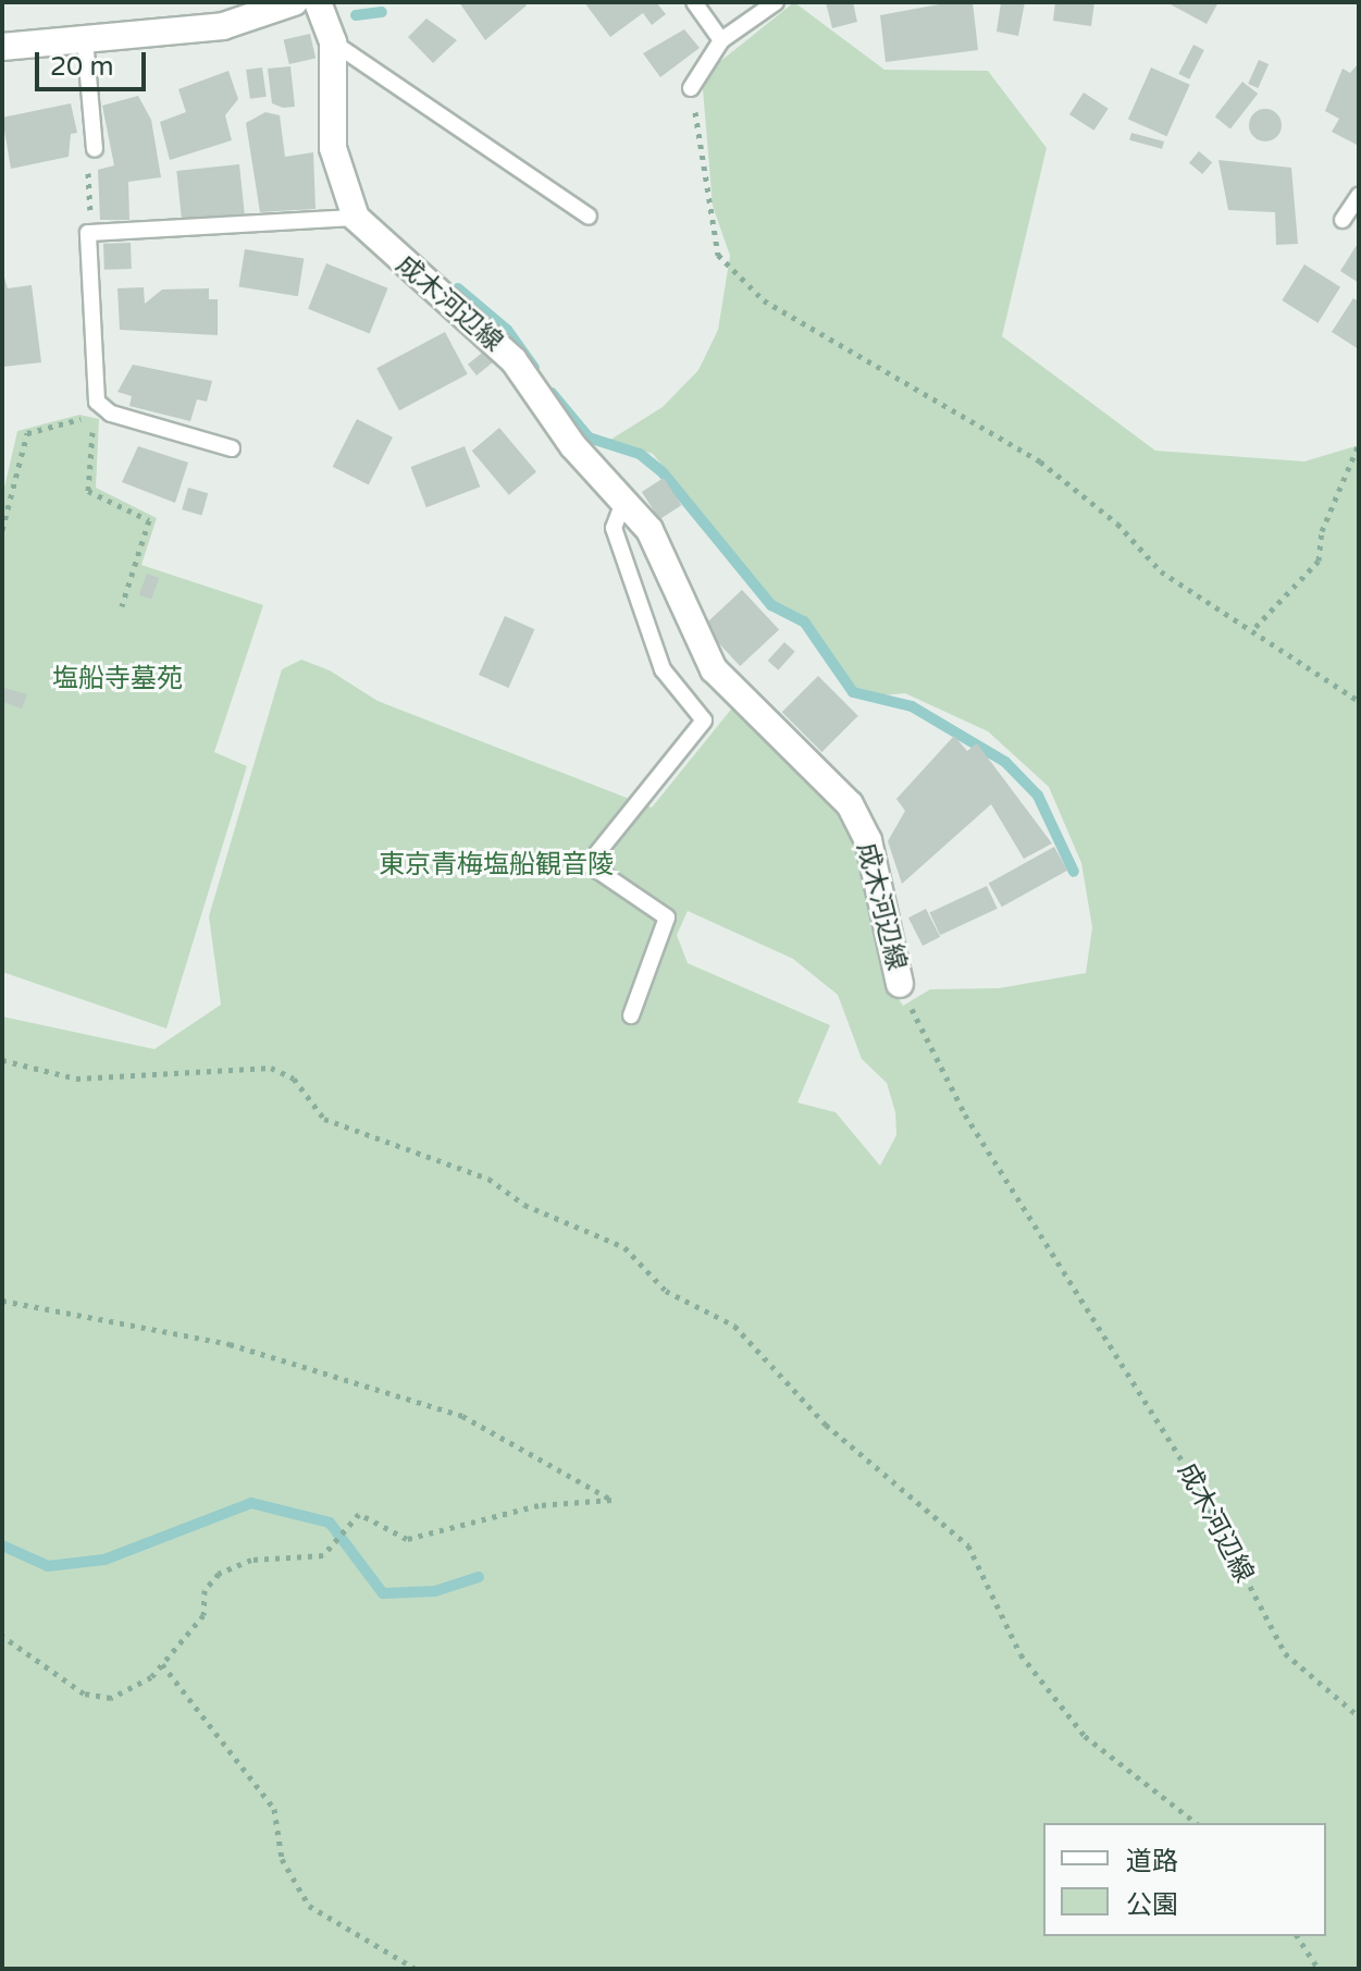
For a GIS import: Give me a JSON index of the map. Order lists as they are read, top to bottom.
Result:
{
  "streets": {
    "main road": ["成木河辺線"]
  },
  "parks": ["塩船寺墓苑", "東京青梅塩船観音陵"],
  "legend": ["道路", "公園"],
  "scale_bar": "20 m"
}
